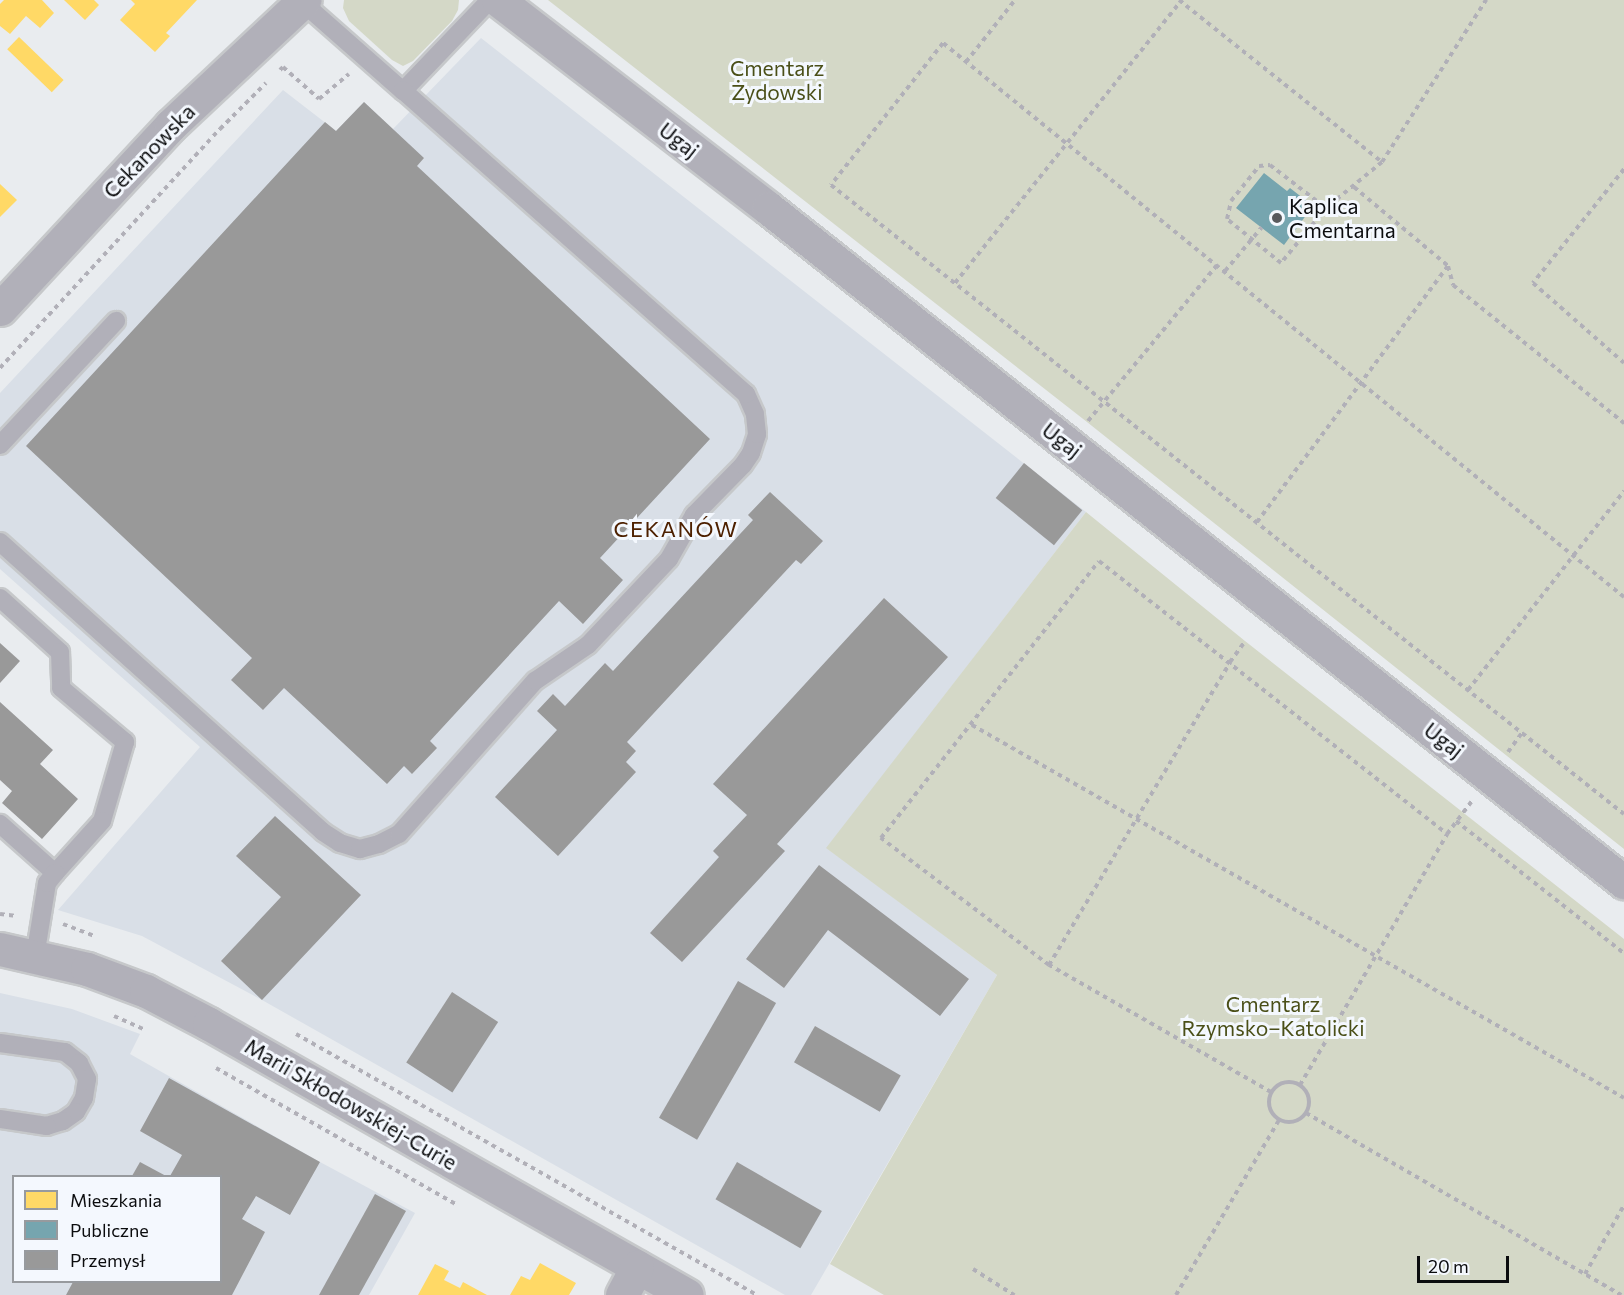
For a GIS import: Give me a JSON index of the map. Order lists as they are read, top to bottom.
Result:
{
  "streets": {
    "street": ["Ugaj", "Cekanowska", "Marii Skłodowskiej-Curie"]
  },
  "districts": ["CEKANÓW"],
  "parks": ["Cmentarz Żydowski", "Cmentarz Rzymsko–Katolicki"],
  "places": ["Kaplica Cmentarna"],
  "legend": ["Mieszkania", "Publiczne", "Przemysł"],
  "scale_bar": "20 m"
}
